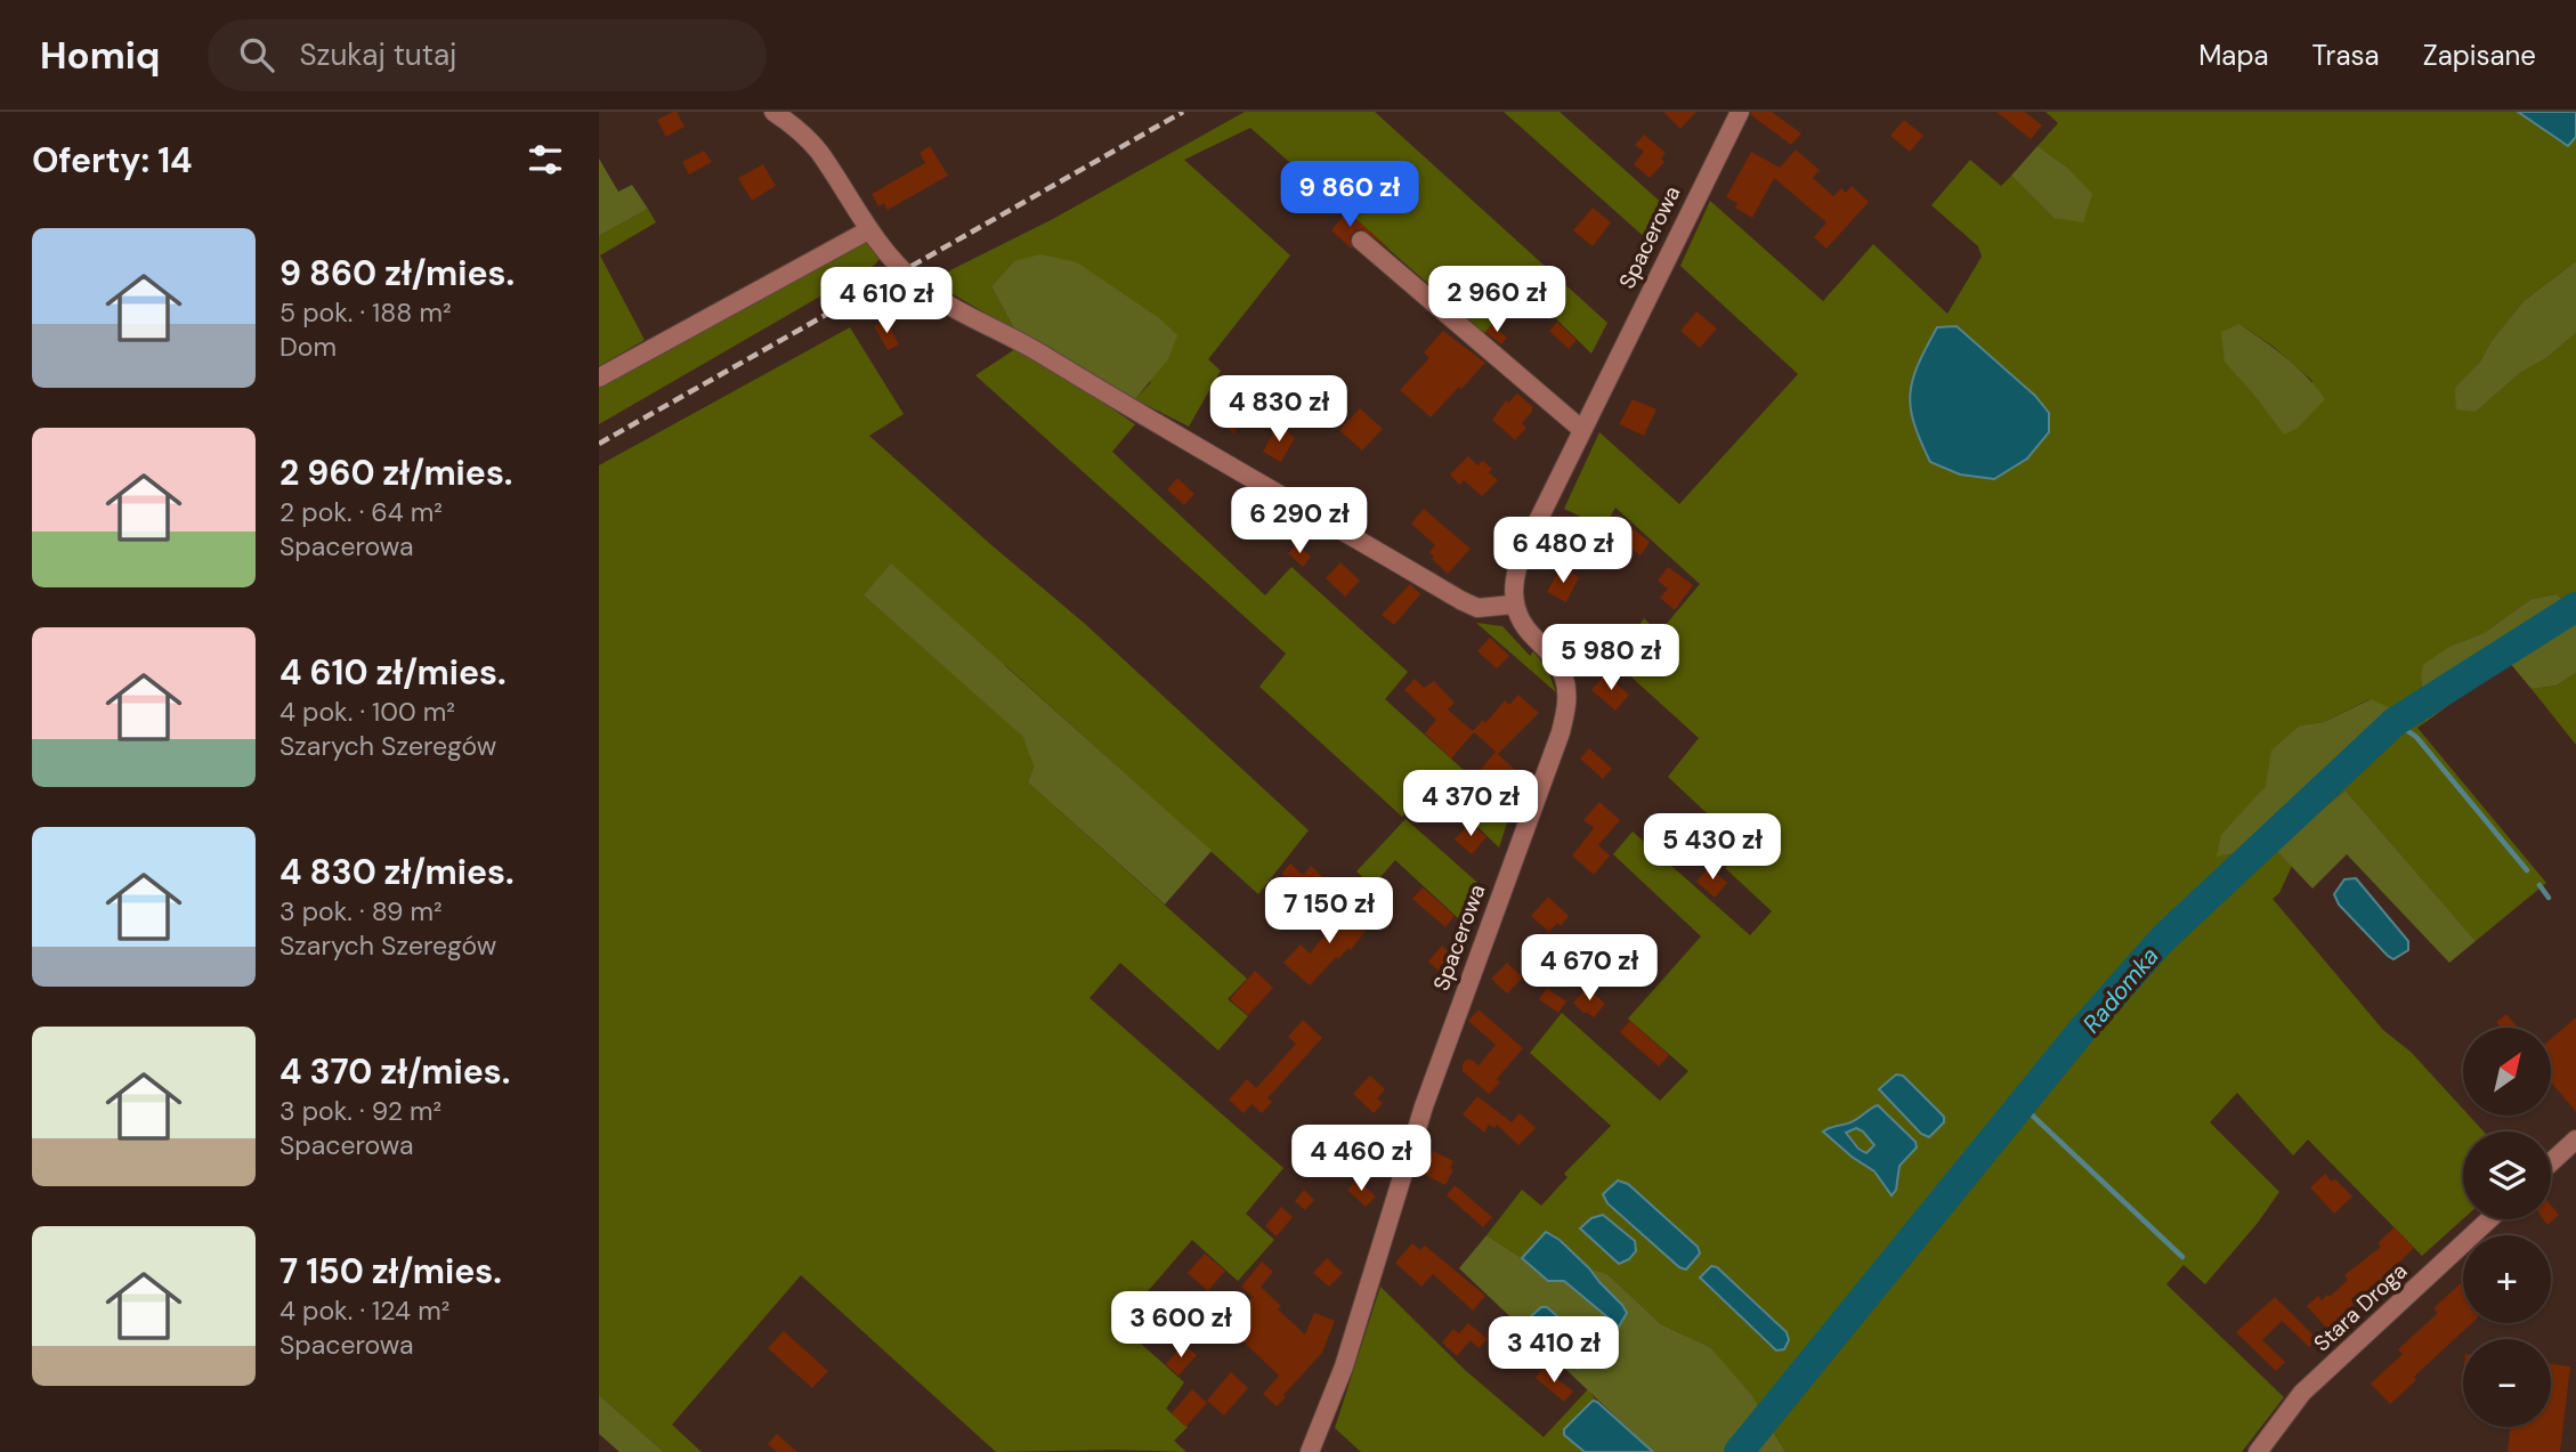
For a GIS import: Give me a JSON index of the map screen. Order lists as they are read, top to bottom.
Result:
{
  "streets": {
    "street": ["Spacerowa", "Stara Droga"]
  },
  "water": ["Radomka"],
  "north": "top right",
  "page": {
    "header": "Homiq",
    "search": "Szukaj tutaj",
    "nav": ["Mapa", "Trasa", "Zapisane"],
    "heading": "Oferty: 14",
    "price": [
      "9 860 zł",
      "2 960 zł",
      "4 610 zł",
      "4 830 zł",
      "6 290 zł",
      "6 480 zł",
      "5 980 zł",
      "4 370 zł",
      "5 430 zł",
      "7 150 zł",
      "4 670 zł",
      "4 460 zł",
      "3 600 zł",
      "3 410 zł"
    ],
    "list": [
      {
        "name": "9 860 zł/mies.",
        "note": "5 pok. · 188 m² · Dom"
      },
      {
        "name": "2 960 zł/mies.",
        "note": "2 pok. · 64 m² · Spacerowa"
      },
      {
        "name": "4 610 zł/mies.",
        "note": "4 pok. · 100 m² · Szarych Szeregów"
      },
      {
        "name": "4 830 zł/mies.",
        "note": "3 pok. · 89 m² · Szarych Szeregów"
      },
      {
        "name": "4 370 zł/mies.",
        "note": "3 pok. · 92 m² · Spacerowa"
      },
      {
        "name": "7 150 zł/mies.",
        "note": "4 pok. · 124 m² · Spacerowa"
      }
    ],
    "map_buttons": ["+", "−"]
  }
}
